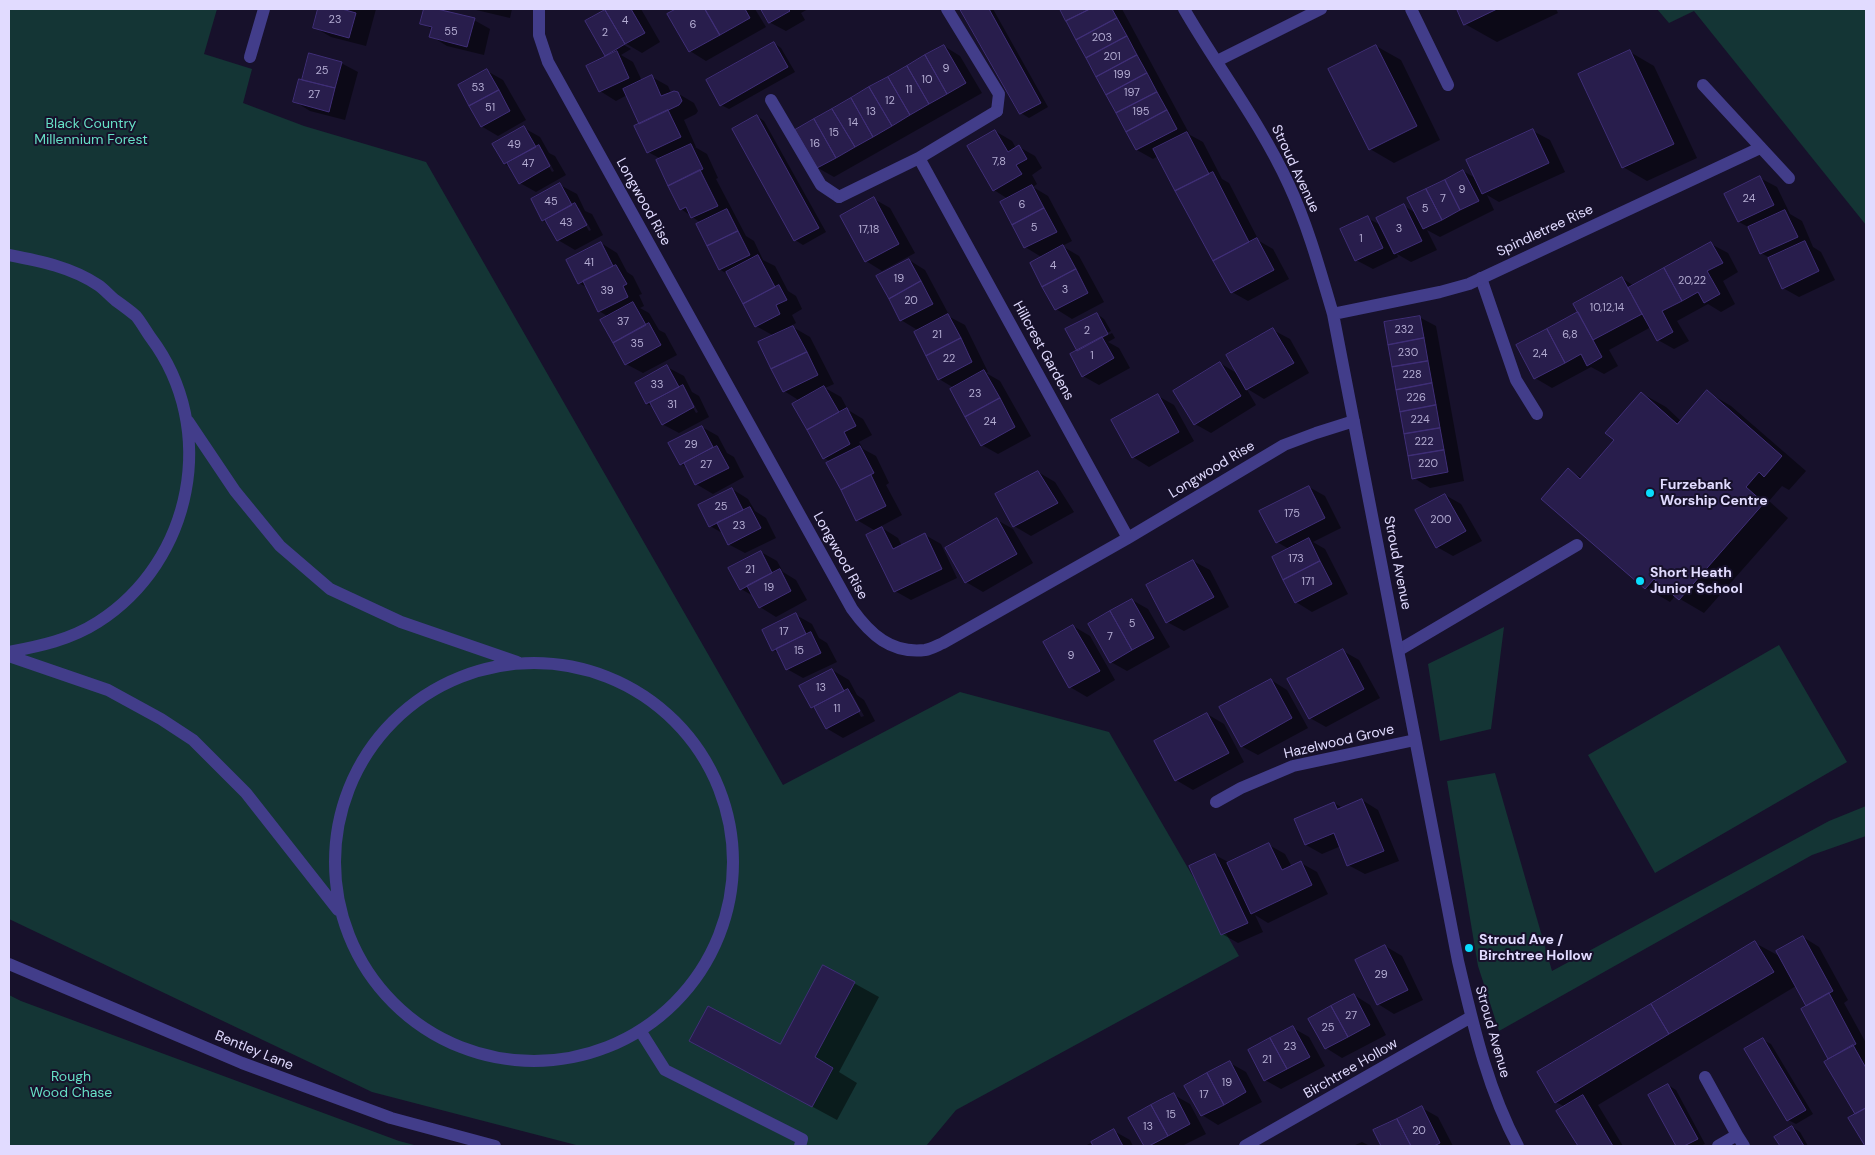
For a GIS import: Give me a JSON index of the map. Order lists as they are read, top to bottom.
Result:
{
  "streets": {
    "street": [
      "Stroud Avenue",
      "Longwood Rise",
      "Spindletree Rise",
      "Hillcrest Gardens",
      "Hazelwood Grove",
      "Bentley Lane",
      "Birchtree Hollow"
    ]
  },
  "crossings": [
    ["Stroud Avenue", "Longwood Rise"],
    ["Stroud Avenue", "Spindletree Rise"],
    ["Stroud Avenue", "Hazelwood Grove"],
    ["Stroud Avenue", "Birchtree Hollow"],
    ["Longwood Rise", "Hillcrest Gardens"]
  ],
  "parks": ["Black Country Millennium Forest", "Rough Wood Chase"],
  "places": ["Furzebank Worship Centre", "Short Heath Junior School", "Stroud Ave / Birchtree Hollow"],
  "house_numbers": [
    "23",
    "4",
    "6",
    "55",
    "2",
    "203",
    "201",
    "9",
    "25",
    "199",
    "10",
    "53",
    "11",
    "197",
    "27",
    "12",
    "51",
    "13",
    "195",
    "14",
    "15",
    "16",
    "49",
    "7,8",
    "47",
    "9",
    "7",
    "24",
    "45",
    "6",
    "5",
    "43",
    "5",
    "3",
    "17,18",
    "1",
    "41",
    "4",
    "19",
    "20,22",
    "3",
    "39",
    "20",
    "10,12,14",
    "37",
    "232",
    "2",
    "21",
    "6,8",
    "35",
    "230",
    "2,4",
    "1",
    "22",
    "228",
    "33",
    "23",
    "226",
    "31",
    "224",
    "24",
    "222",
    "29",
    "220",
    "27",
    "25",
    "175",
    "200",
    "23",
    "173",
    "21",
    "171",
    "19",
    "5",
    "17",
    "7",
    "15",
    "9",
    "13",
    "11",
    "29",
    "27",
    "25",
    "23",
    "21",
    "19",
    "17",
    "15",
    "13",
    "20"
  ]
}
